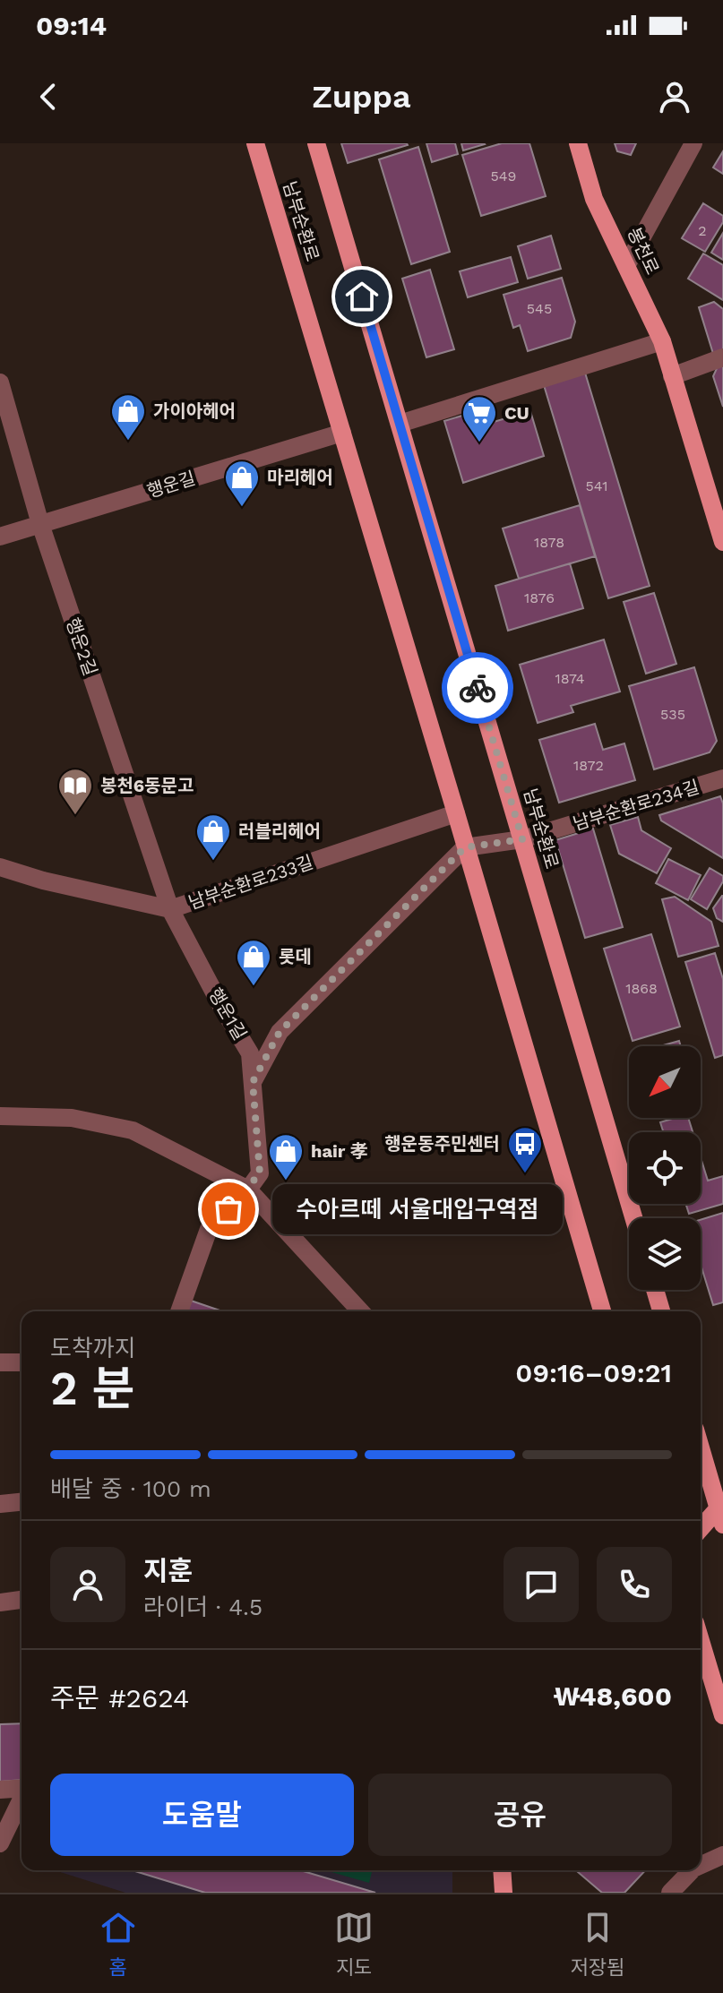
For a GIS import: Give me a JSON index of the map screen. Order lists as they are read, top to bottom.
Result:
{
  "streets": {
    "main road": ["남부순환로", "봉천로"],
    "street": [
      "행운길",
      "행운2길",
      "남부순환로234길",
      "남부순환로233길",
      "행운1길"
    ]
  },
  "crossings": [
    ["남부순환로", "행운길"],
    ["남부순환로", "남부순환로234길"],
    ["남부순환로", "남부순환로233길"],
    ["행운길", "행운2길"],
    ["행운2길", "남부순환로233길"],
    ["행운2길", "행운1길"],
    ["남부순환로233길", "행운1길"]
  ],
  "places": {
    "shop": [
      "가이아헤어",
      "마리헤어",
      "러블리헤어",
      "롯데",
      "hair 孝"
    ],
    "supermarket": ["CU"],
    "library": ["봉천6동문고"],
    "bus stop": ["행운동주민센터"],
    "other": ["수아르떼 서울대입구역점"]
  },
  "house_numbers": [
    "549",
    "2",
    "545",
    "541",
    "1878",
    "1876",
    "1874",
    "535",
    "1872",
    "1868"
  ],
  "north": "bottom left",
  "page": {
    "status": "09:14",
    "header": "Zuppa",
    "bubble": "수아르떼 서울대입구역점",
    "heading": ["2 분", "도착까지", "09:16–09:21"],
    "panel": [
      "지훈",
      "라이더 · 4.5",
      "주문 #2624",
      "₩48,600"
    ],
    "bar": "배달 중 · 100 m",
    "buttons": ["도움말", "공유"],
    "tabs": ["홈", "지도", "저장됨"]
  }
}
